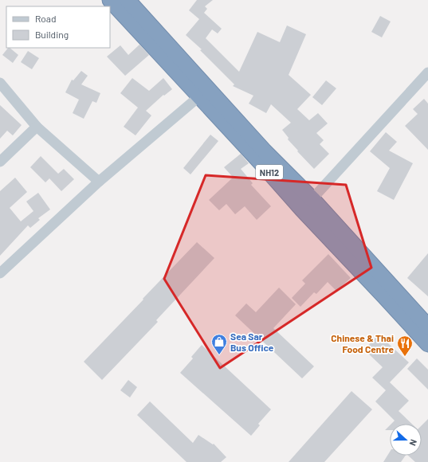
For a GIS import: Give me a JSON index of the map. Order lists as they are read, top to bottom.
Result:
{
  "streets": {
    "highway": ["NH12"]
  },
  "places": {
    "shop": ["Sea Sar Bus Office"],
    "restaurant": ["Chinese & Thai Food Centre"]
  },
  "legend": ["Road", "Building"],
  "north": "right"
}
